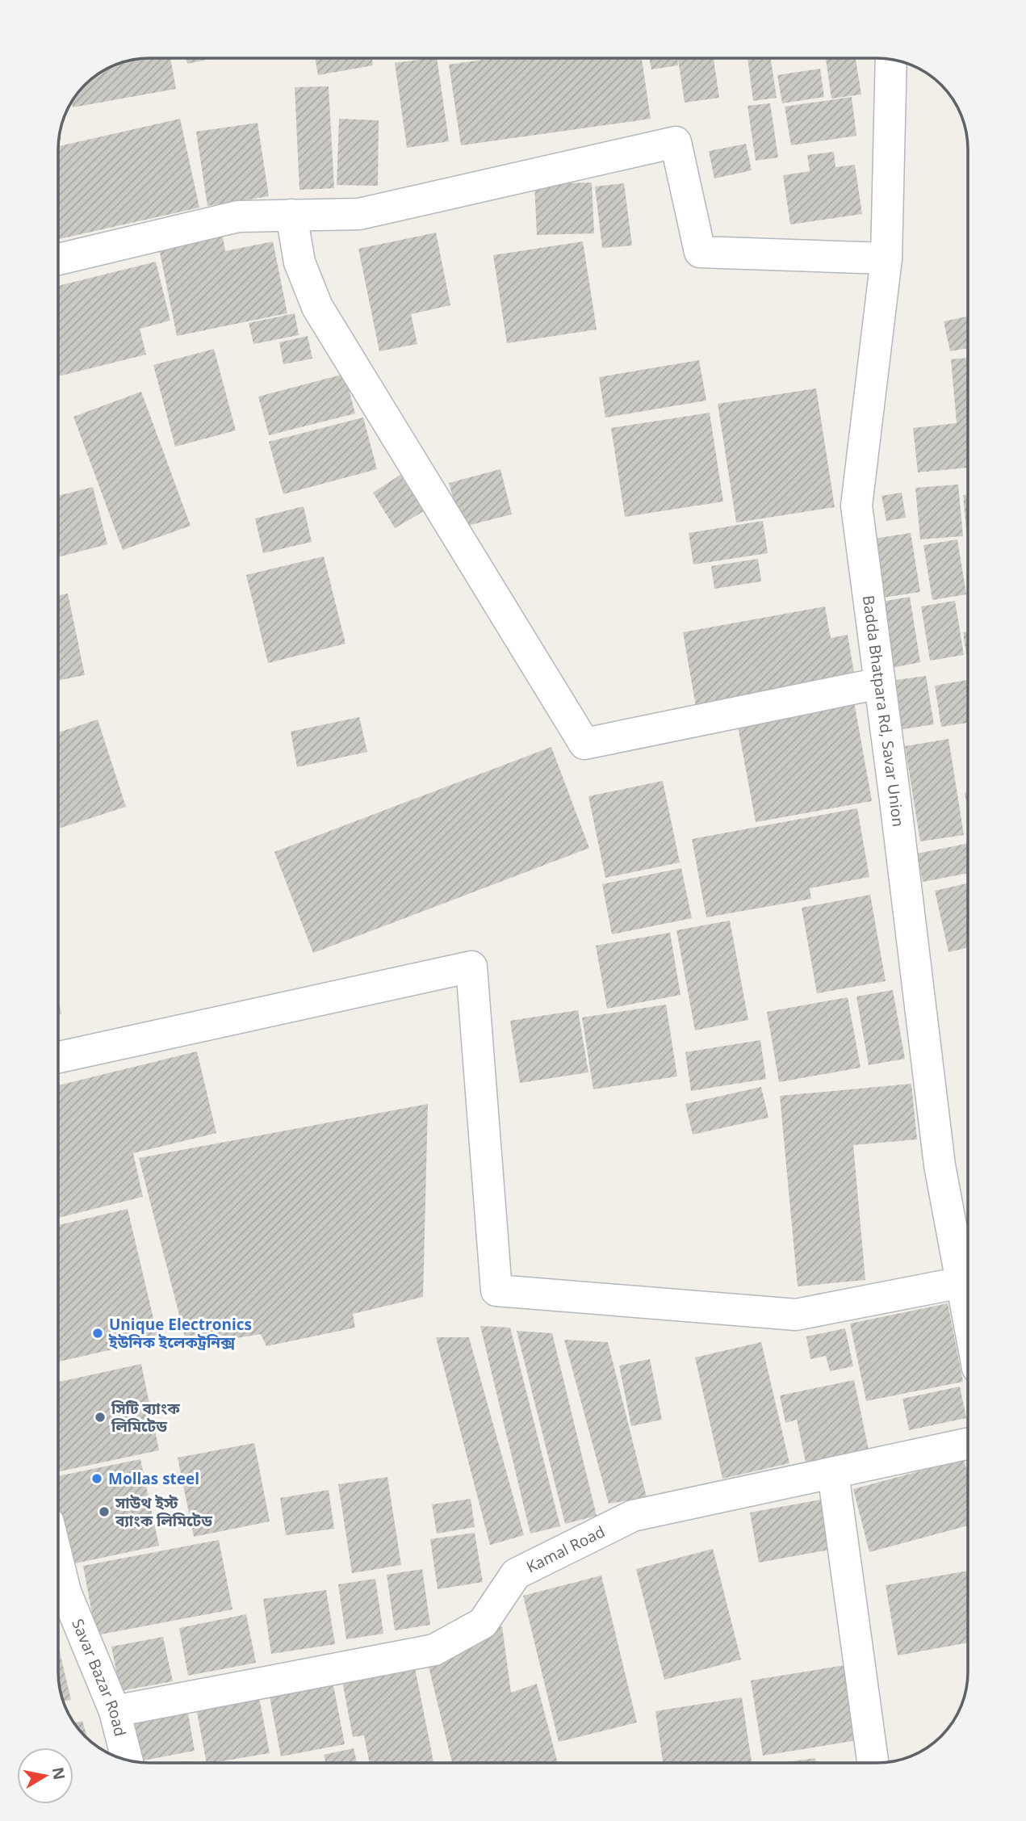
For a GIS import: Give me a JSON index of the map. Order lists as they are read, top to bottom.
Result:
{
  "streets": {
    "street": ["Badda Bhatpara Rd, Savar Union", "Kamal Road", "Savar Bazar Road"]
  },
  "crossings": [
    ["Kamal Road", "Savar Bazar Road"]
  ],
  "places": [
    "Unique Electronics ইউনিক ইলেকট্রনিক্স",
    "সিটি ব্যাংক লিমিটেড",
    "Mollas steel",
    "সাউথ ইস্ট ব্যাংক লিমিটেড"
  ],
  "north": "right"
}
